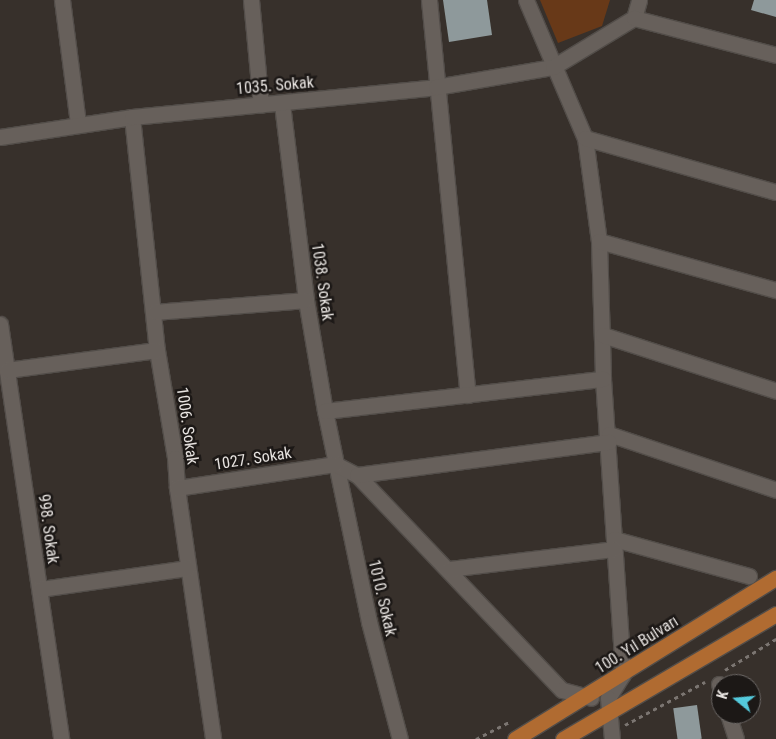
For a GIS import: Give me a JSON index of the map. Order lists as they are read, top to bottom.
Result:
{
  "streets": {
    "main road": ["100. Yıl Bulvarı"],
    "street": [
      "1035. Sokak",
      "1038. Sokak",
      "1006. Sokak",
      "1027. Sokak",
      "998. Sokak",
      "1010. Sokak"
    ]
  },
  "crossings": [
    ["1035. Sokak", "1038. Sokak"],
    ["1035. Sokak", "1006. Sokak"],
    ["1038. Sokak", "1027. Sokak"],
    ["1038. Sokak", "1010. Sokak"],
    ["1006. Sokak", "1027. Sokak"],
    ["1027. Sokak", "1010. Sokak"]
  ],
  "north": "left"
}
